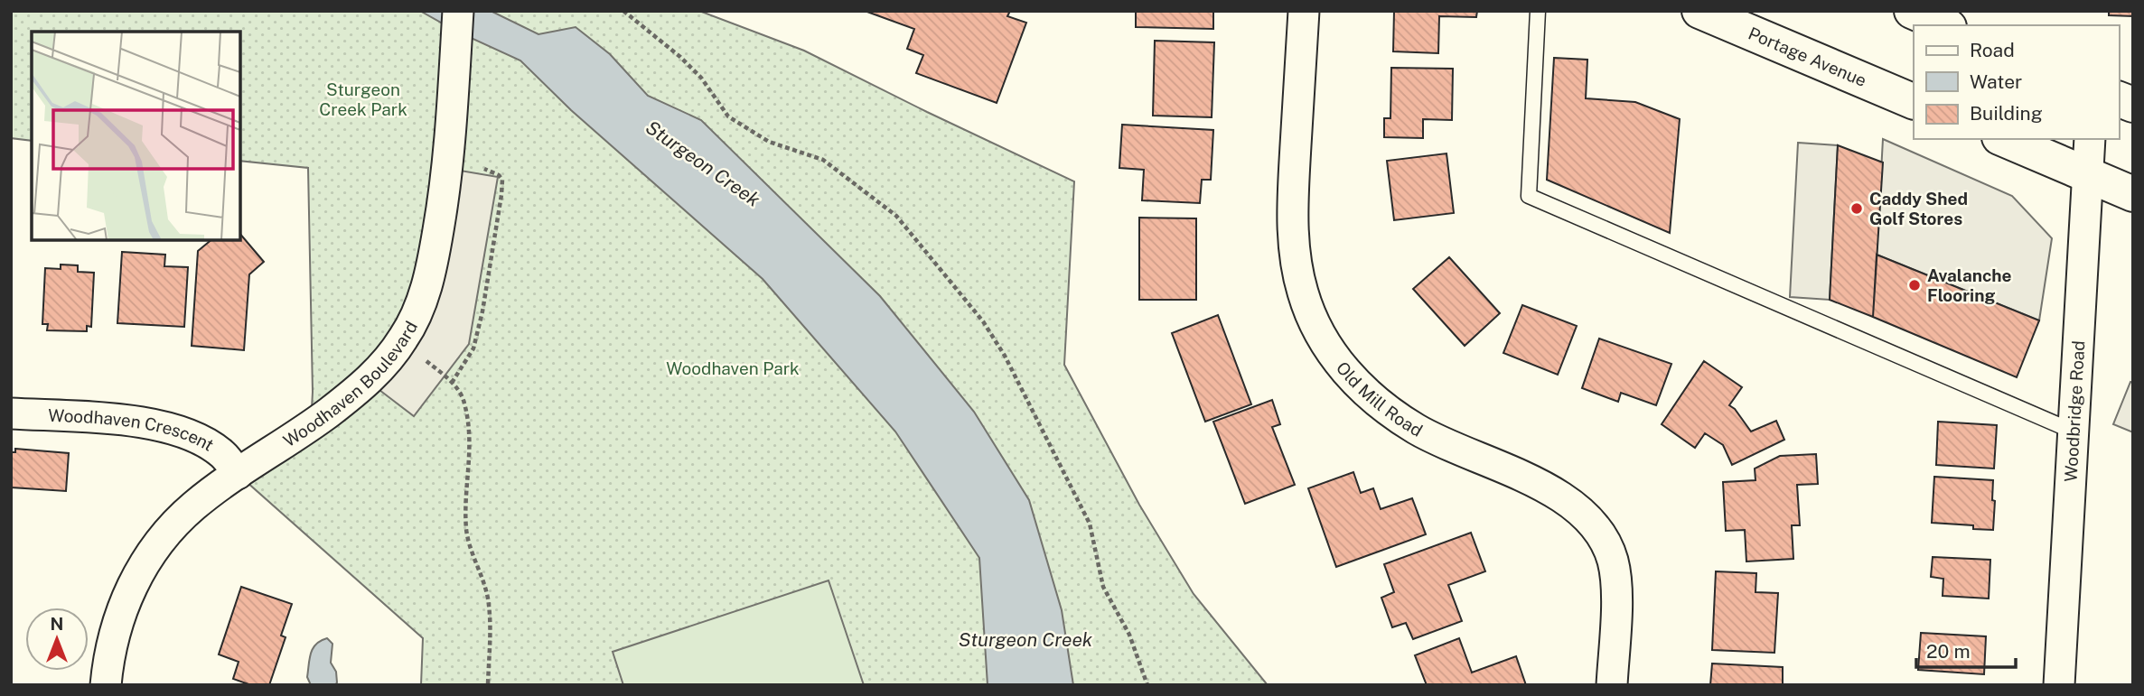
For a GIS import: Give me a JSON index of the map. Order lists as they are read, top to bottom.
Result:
{
  "streets": {
    "highway": ["Portage Avenue"],
    "street": [
      "Woodhaven Boulevard",
      "Old Mill Road",
      "Woodbridge Road",
      "Woodhaven Crescent"
    ]
  },
  "crossings": [
    ["Woodhaven Boulevard", "Woodhaven Crescent"]
  ],
  "water": ["Sturgeon Creek"],
  "parks": ["Sturgeon Creek Park", "Woodhaven Park"],
  "places": ["Caddy Shed Golf Stores", "Avalanche Flooring"],
  "legend": ["Road", "Water", "Building"],
  "scale_bar": "20 m",
  "north": "top"
}
